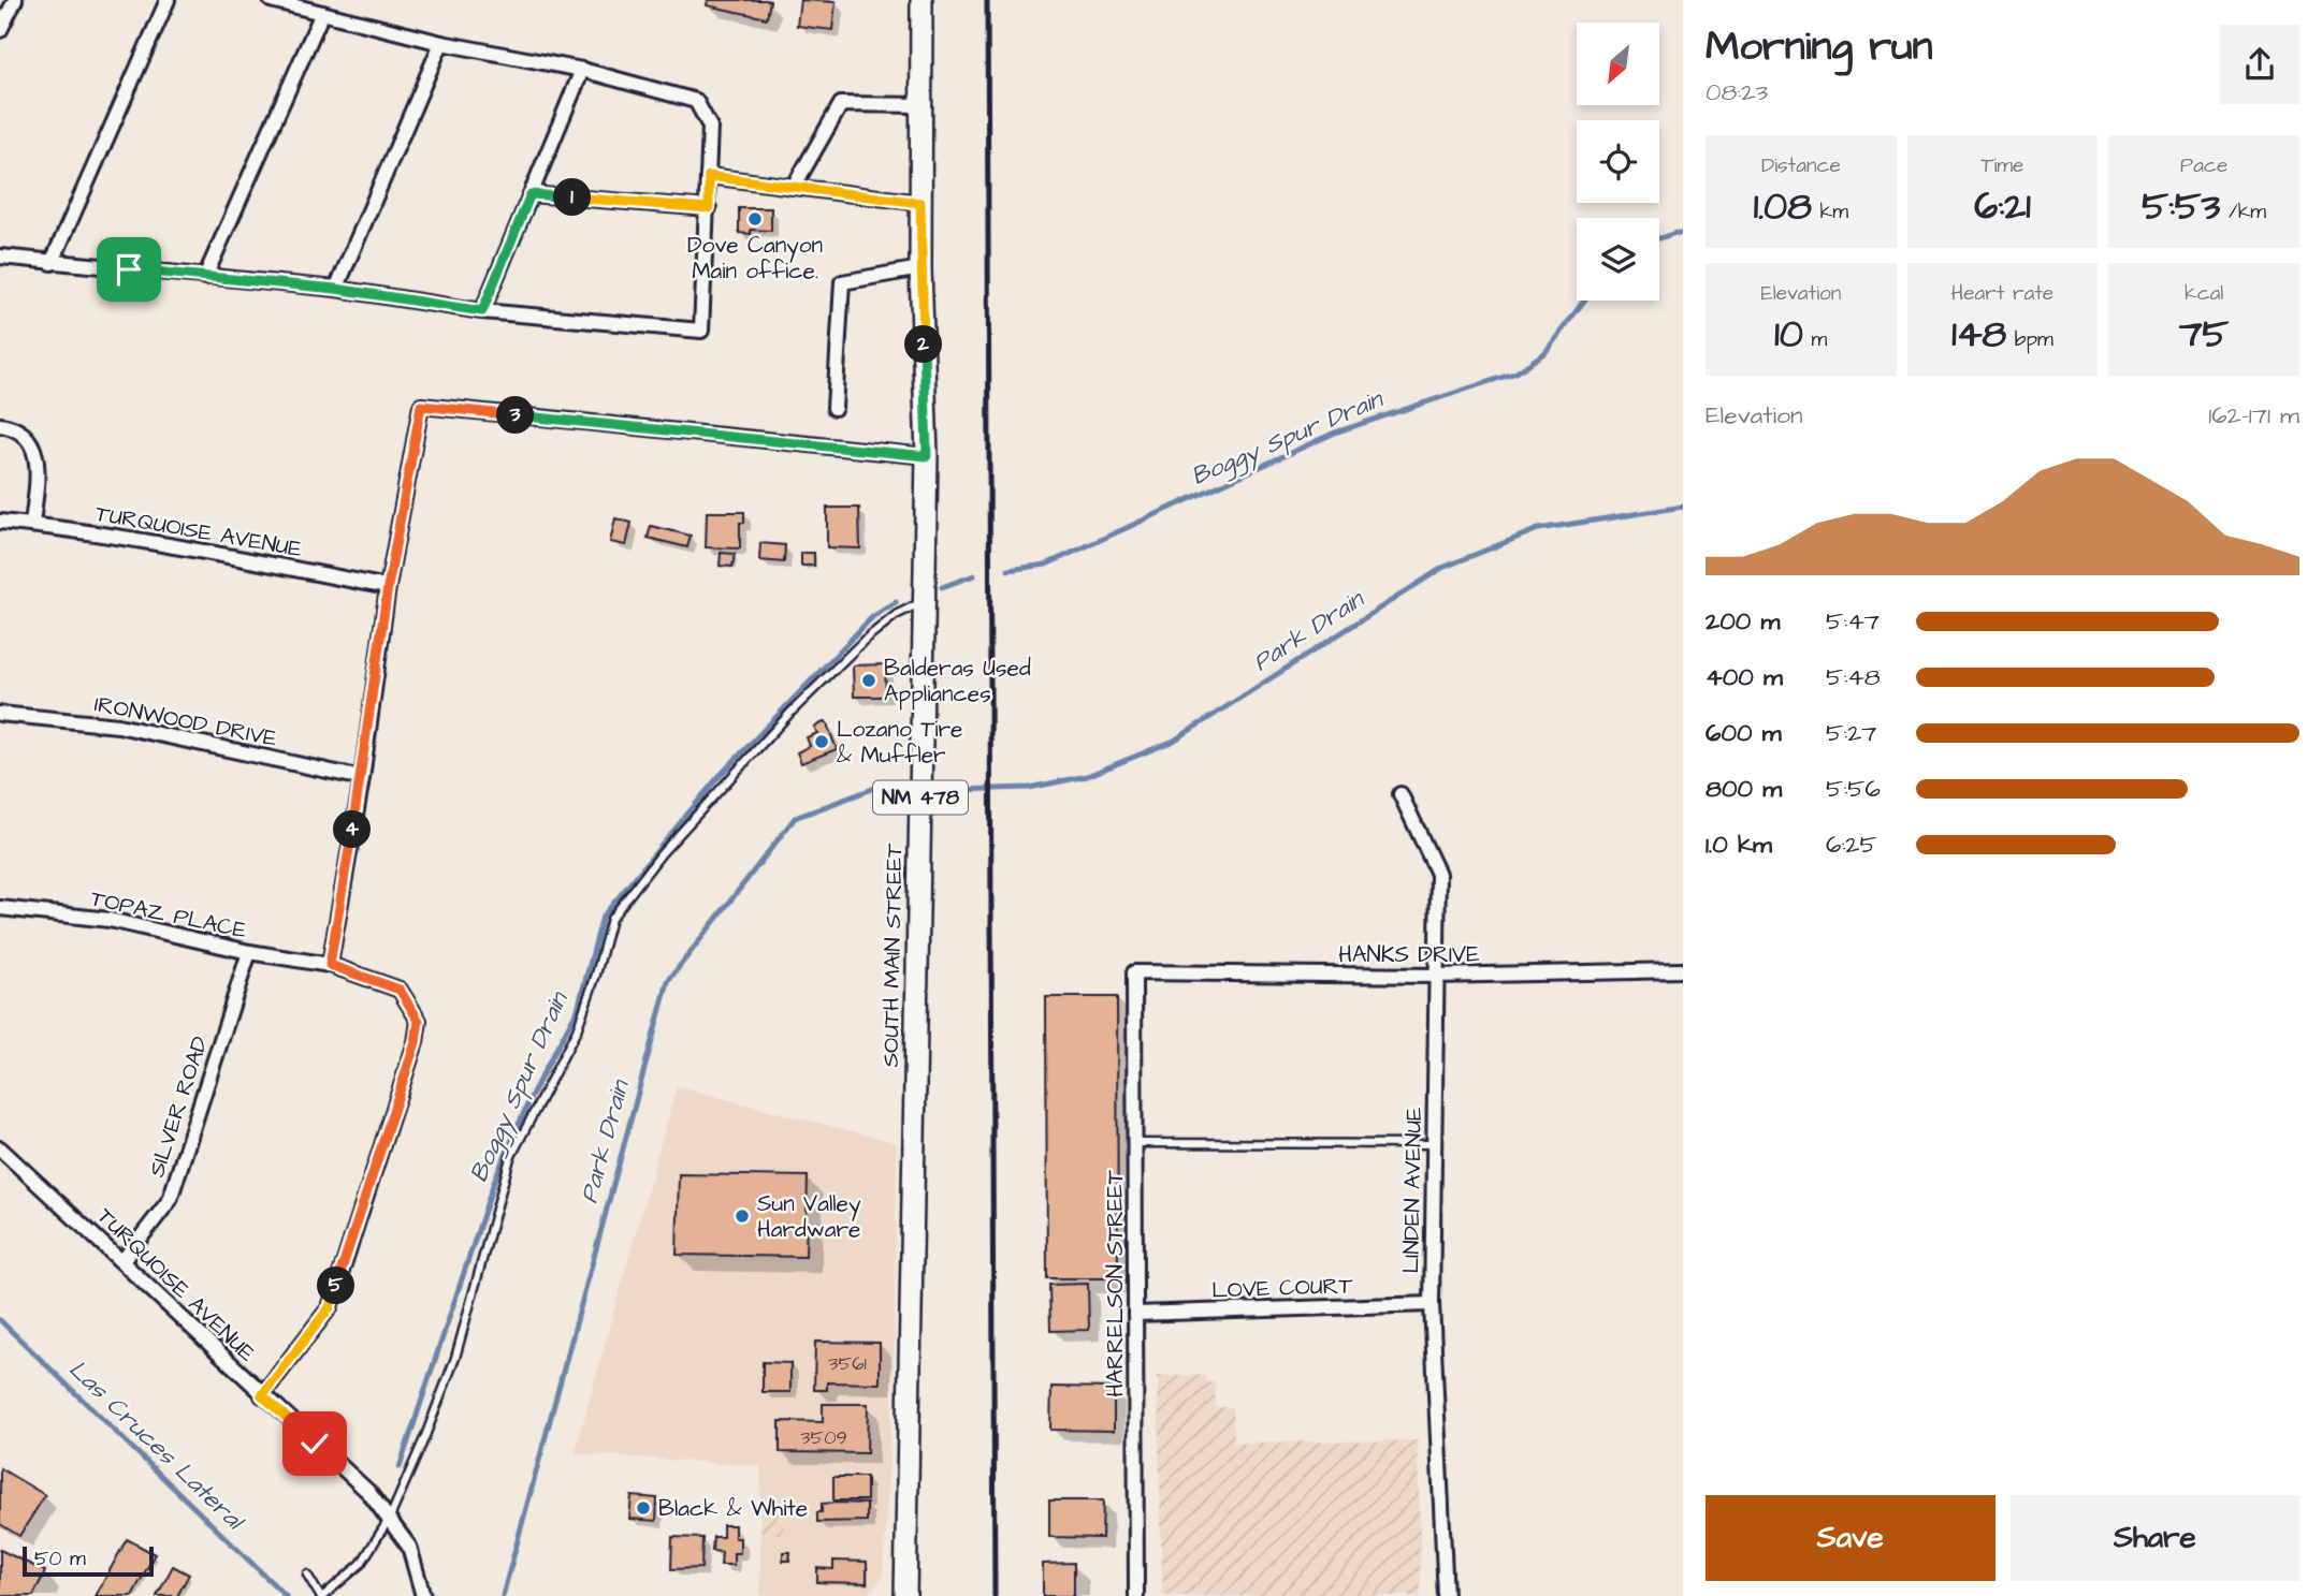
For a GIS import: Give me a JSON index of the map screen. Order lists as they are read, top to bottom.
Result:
{
  "streets": {
    "main road": ["NM 478", "SOUTH MAIN STREET"],
    "street": [
      "TURQUOISE AVENUE",
      "IRONWOOD DRIVE",
      "TOPAZ PLACE",
      "HANKS DRIVE",
      "SILVER ROAD",
      "LINDEN AVENUE",
      "HARRELSON STREET",
      "LOVE COURT"
    ]
  },
  "crossings": [
    ["TURQUOISE AVENUE", "TOPAZ PLACE"],
    ["TURQUOISE AVENUE", "SILVER ROAD"],
    ["TOPAZ PLACE", "SILVER ROAD"],
    ["HANKS DRIVE", "LINDEN AVENUE"],
    ["HANKS DRIVE", "HARRELSON STREET"],
    ["LINDEN AVENUE", "LOVE COURT"],
    ["HARRELSON STREET", "LOVE COURT"]
  ],
  "water": ["Boggy Spur Drain", "Park Drain", "Las Cruces Lateral"],
  "places": [
    "Dove Canyon Main office.",
    "Balderas Used Appliances",
    "Lozano Tire & Muffler",
    "Sun Valley Hardware",
    "Black & White"
  ],
  "house_numbers": ["3561", "3509"],
  "scale_bar": "50 m",
  "north": "bottom left",
  "page": {
    "heading": ["Morning run", "08:23"],
    "stats": [
      ["Distance", "1.08 km"],
      ["Time", "6:21"],
      ["Pace", "5:53 /km"],
      ["Elevation", "10 m"],
      ["Heart rate", "148 bpm"],
      ["kcal", "75"]
    ],
    "pins": [
      "1",
      "2",
      "3",
      "4",
      "5"
    ],
    "chart": ["Elevation", "162–171 m"],
    "list": [
      {
        "name": "200 m",
        "note": "5:47"
      },
      {
        "name": "400 m",
        "note": "5:48"
      },
      {
        "name": "600 m",
        "note": "5:27"
      },
      {
        "name": "800 m",
        "note": "5:56"
      },
      {
        "name": "1.0 km",
        "note": "6:25"
      }
    ],
    "buttons": ["Save", "Share"],
    "scale": "50 m"
  }
}
